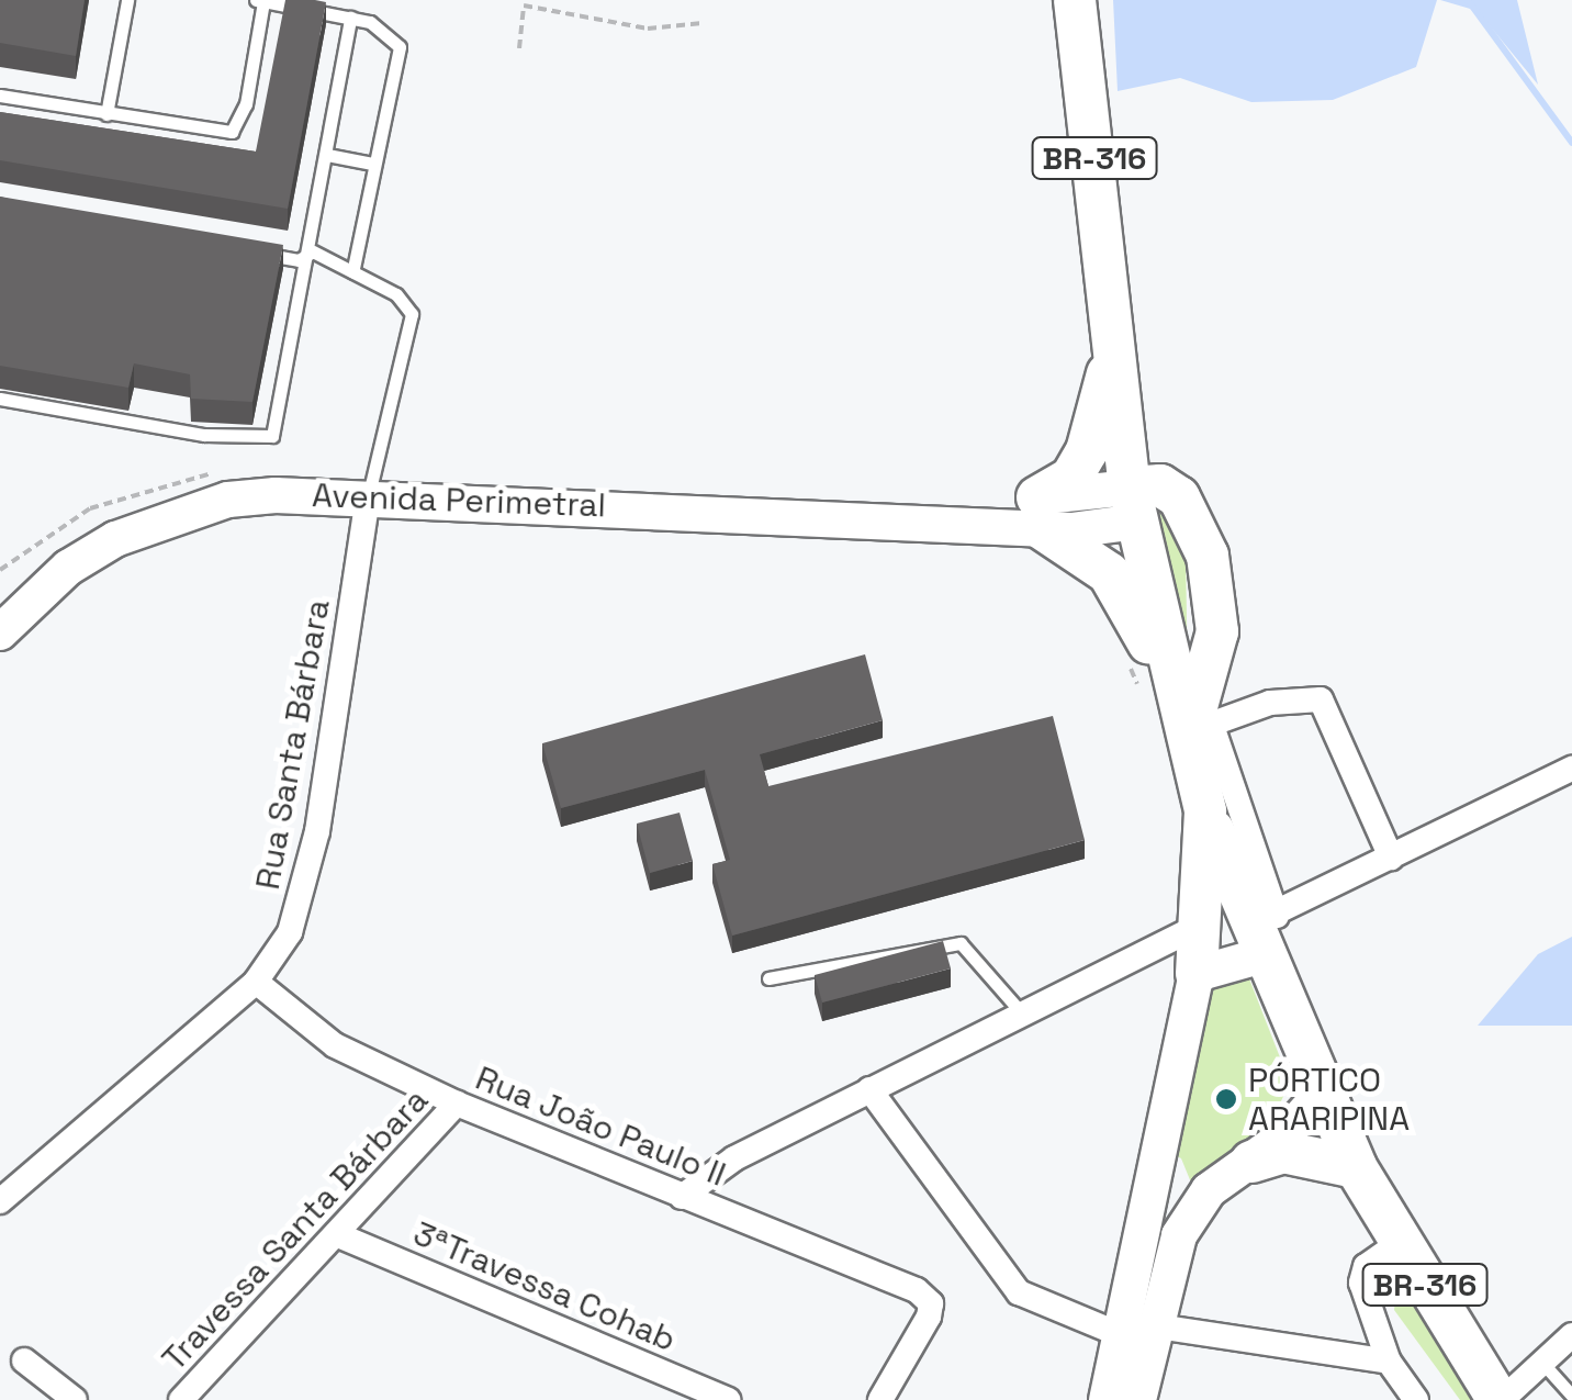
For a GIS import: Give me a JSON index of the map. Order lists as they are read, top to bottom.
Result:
{
  "streets": {
    "highway": ["BR-316"],
    "main road": ["Avenida Perimetral"],
    "street": [
      "Rua Santa Bárbara",
      "Rua João Paulo II",
      "Travessa Santa Bárbara",
      "3ªTravessa Cohab"
    ]
  },
  "crossings": [
    ["BR-316", "Avenida Perimetral"],
    ["Avenida Perimetral", "Rua Santa Bárbara"],
    ["Rua Santa Bárbara", "Rua João Paulo II"],
    ["Rua João Paulo II", "Travessa Santa Bárbara"],
    ["Travessa Santa Bárbara", "3ªTravessa Cohab"]
  ],
  "places": ["PÓRTICO ARARIPINA"]
}
